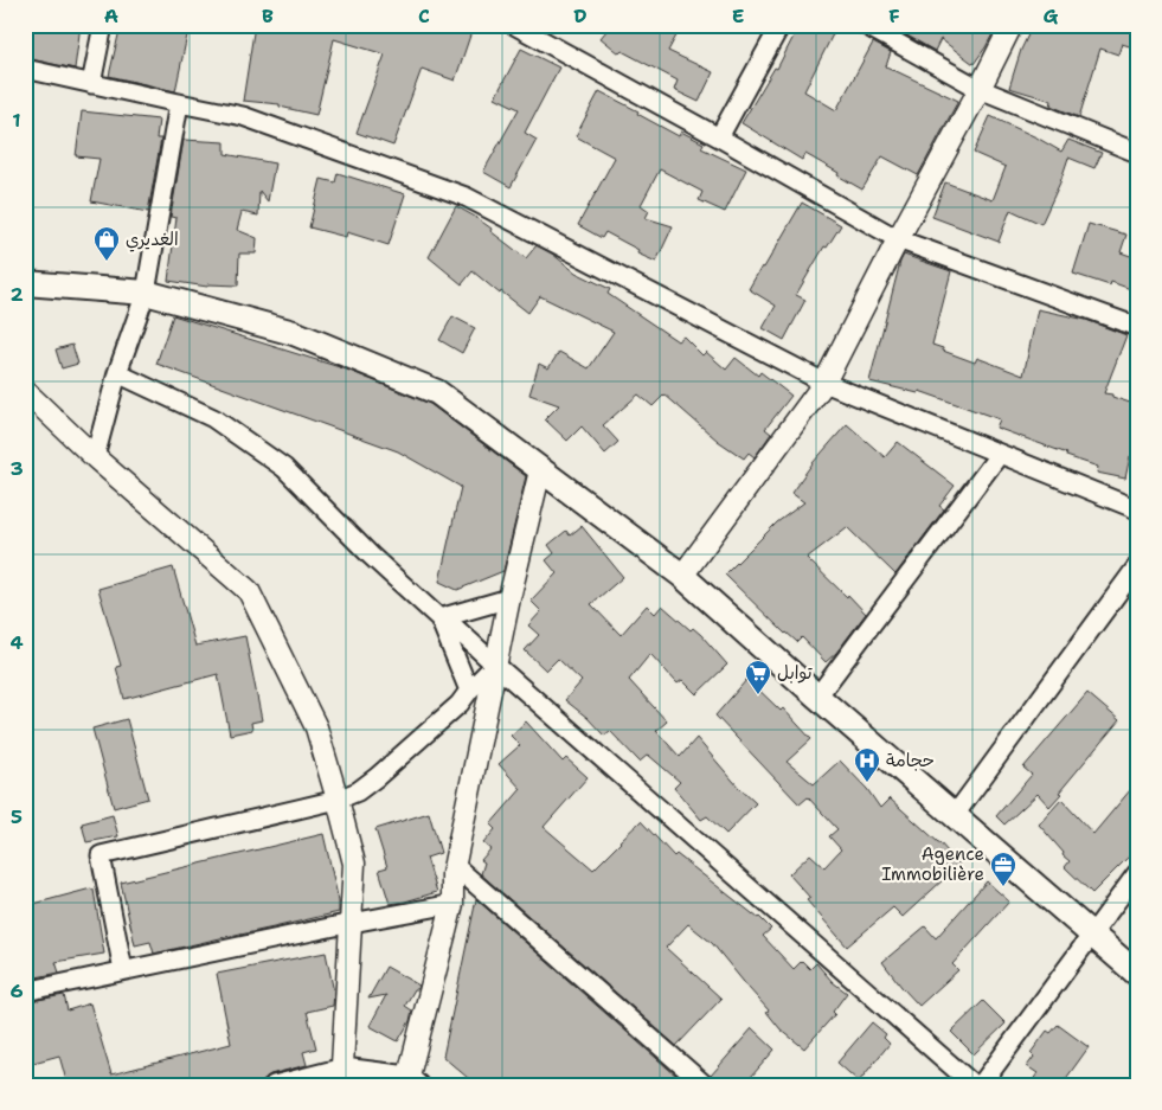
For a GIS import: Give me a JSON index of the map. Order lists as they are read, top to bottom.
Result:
{
  "places": {
    "shop": ["الغديري"],
    "supermarket": ["توابل"],
    "hospital": ["حجامة"],
    "office": ["Agence Immobilière"]
  },
  "grid": {
    "columns": [
      "A",
      "B",
      "C",
      "D",
      "E",
      "F",
      "G"
    ],
    "rows": [
      "1",
      "2",
      "3",
      "4",
      "5",
      "6"
    ]
  }
}
